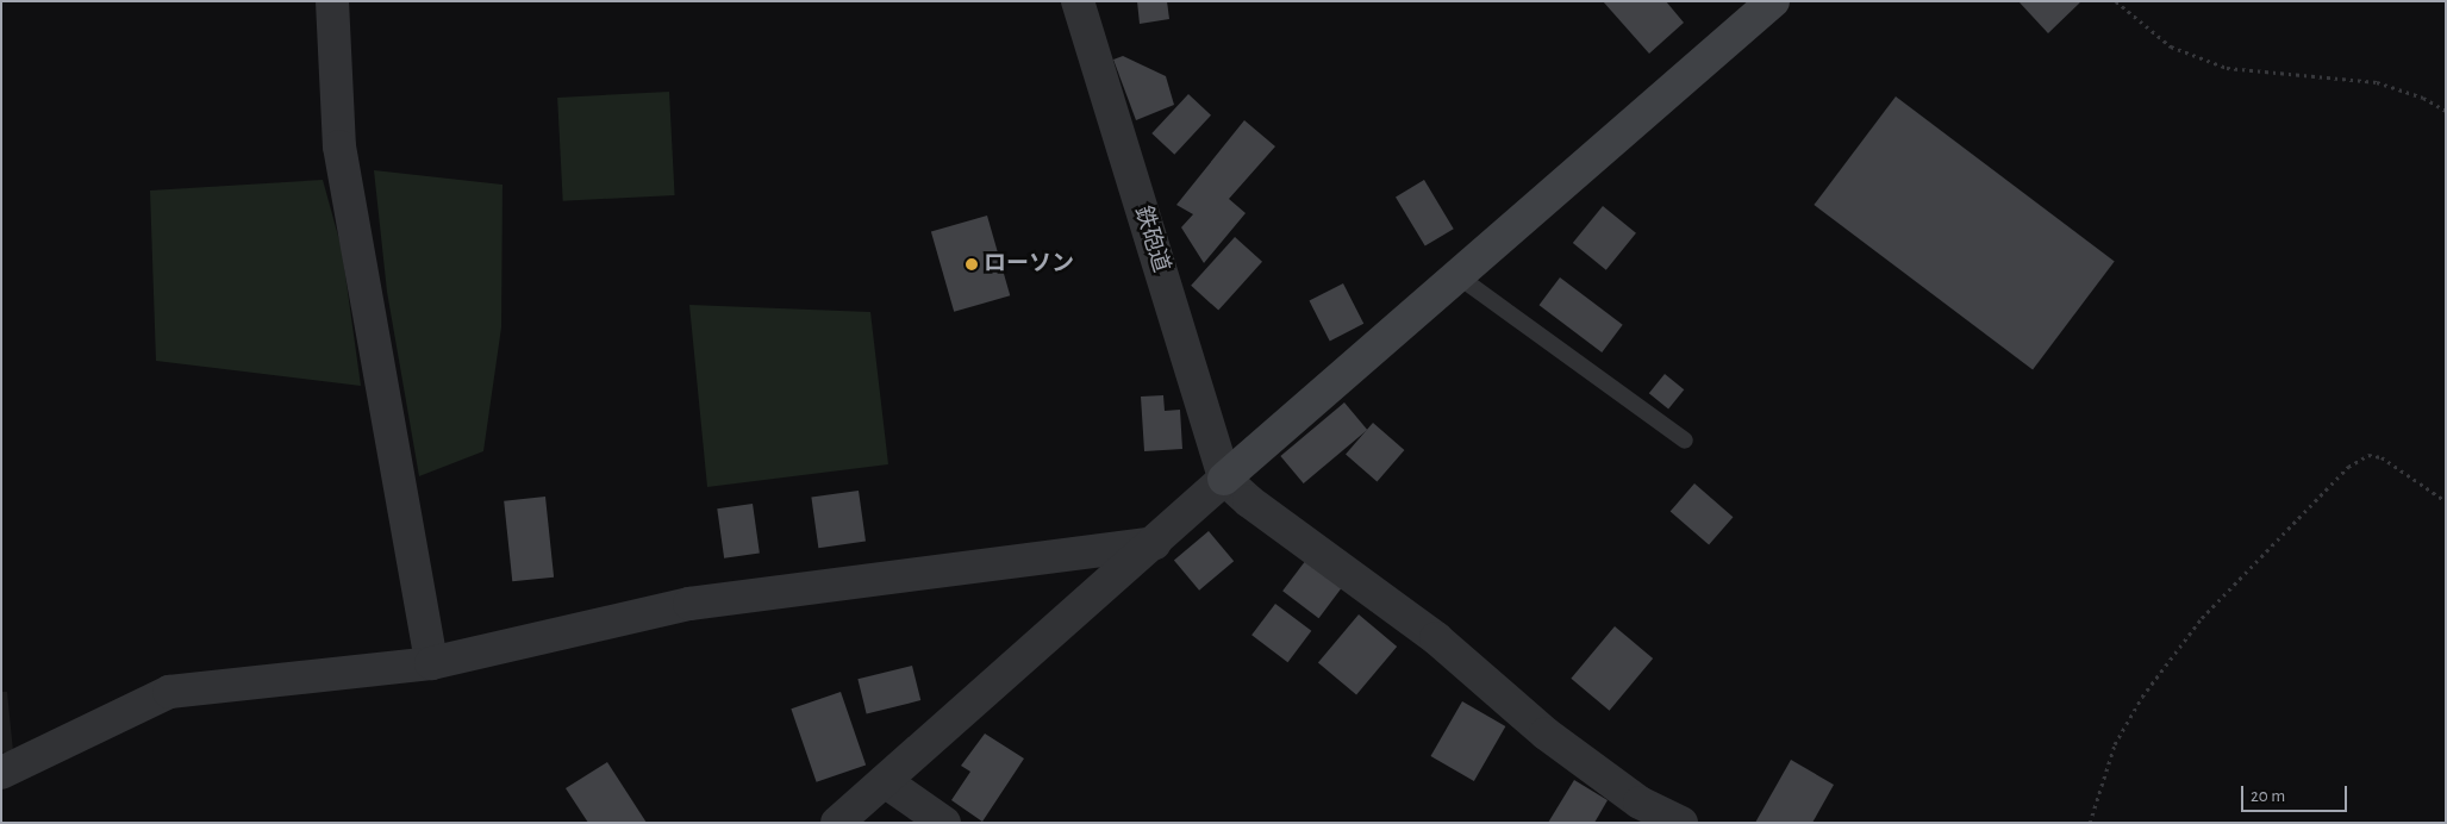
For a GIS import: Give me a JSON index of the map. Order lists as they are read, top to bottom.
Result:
{
  "streets": {
    "street": ["鉄砲道"]
  },
  "places": ["ローソン"],
  "scale_bar": "20 m"
}
